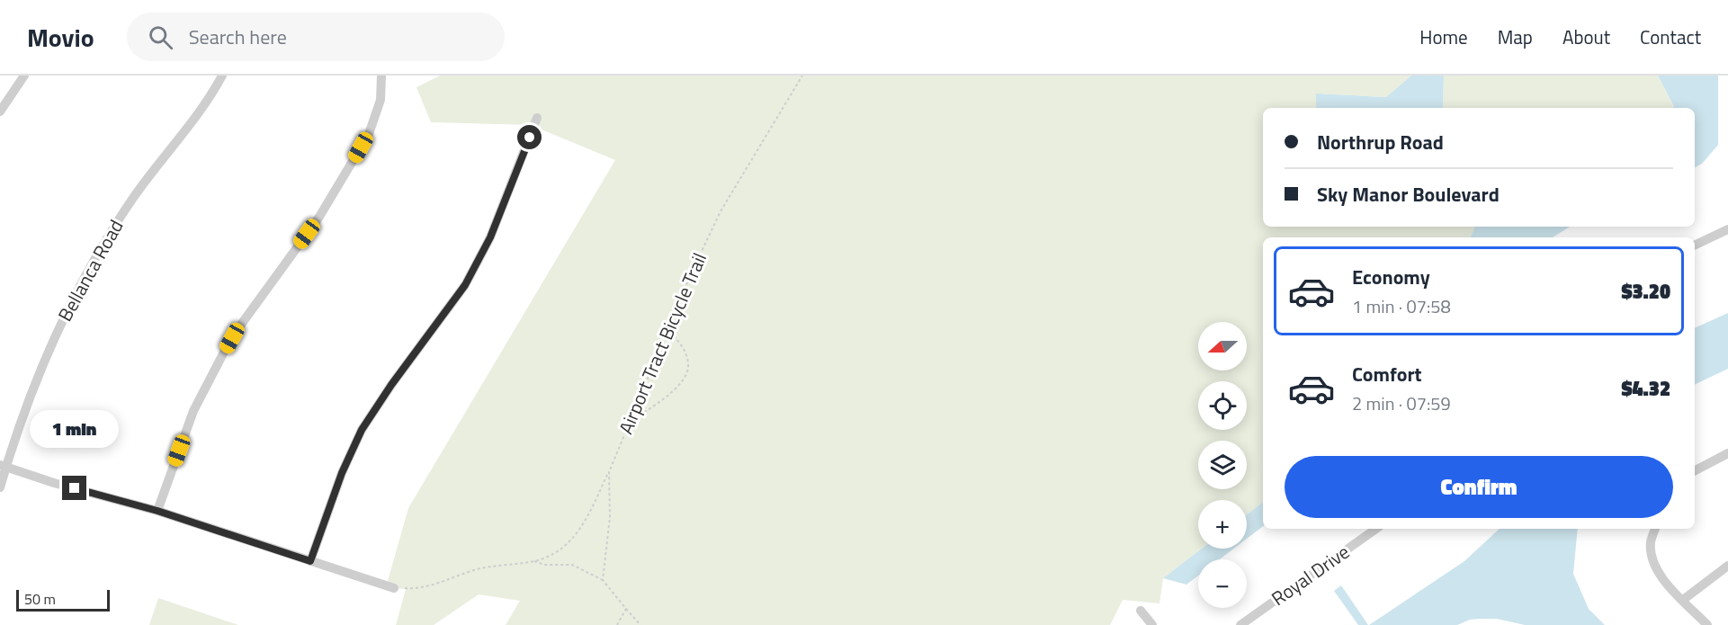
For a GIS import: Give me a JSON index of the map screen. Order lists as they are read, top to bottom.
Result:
{
  "streets": {
    "street": ["Bellanca Road", "Royal Drive"],
    "path": ["Airport Tract Bicycle Trail"]
  },
  "scale_bar": "50 m",
  "north": "left",
  "page": {
    "header": "Movio",
    "search": "Search here",
    "nav": [
      "Home",
      "Map",
      "About",
      "Contact"
    ],
    "banner": ["Northrup Road", "Sky Manor Boulevard"],
    "list": [
      {
        "name": "Economy",
        "note": "1 min · 07:58",
        "value": "$3.20"
      },
      {
        "name": "Comfort",
        "note": "2 min · 07:59",
        "value": "$4.32"
      }
    ],
    "map_buttons": ["+", "−"],
    "bubble": "1 min",
    "buttons": "Confirm",
    "scale": "50 m"
  }
}
